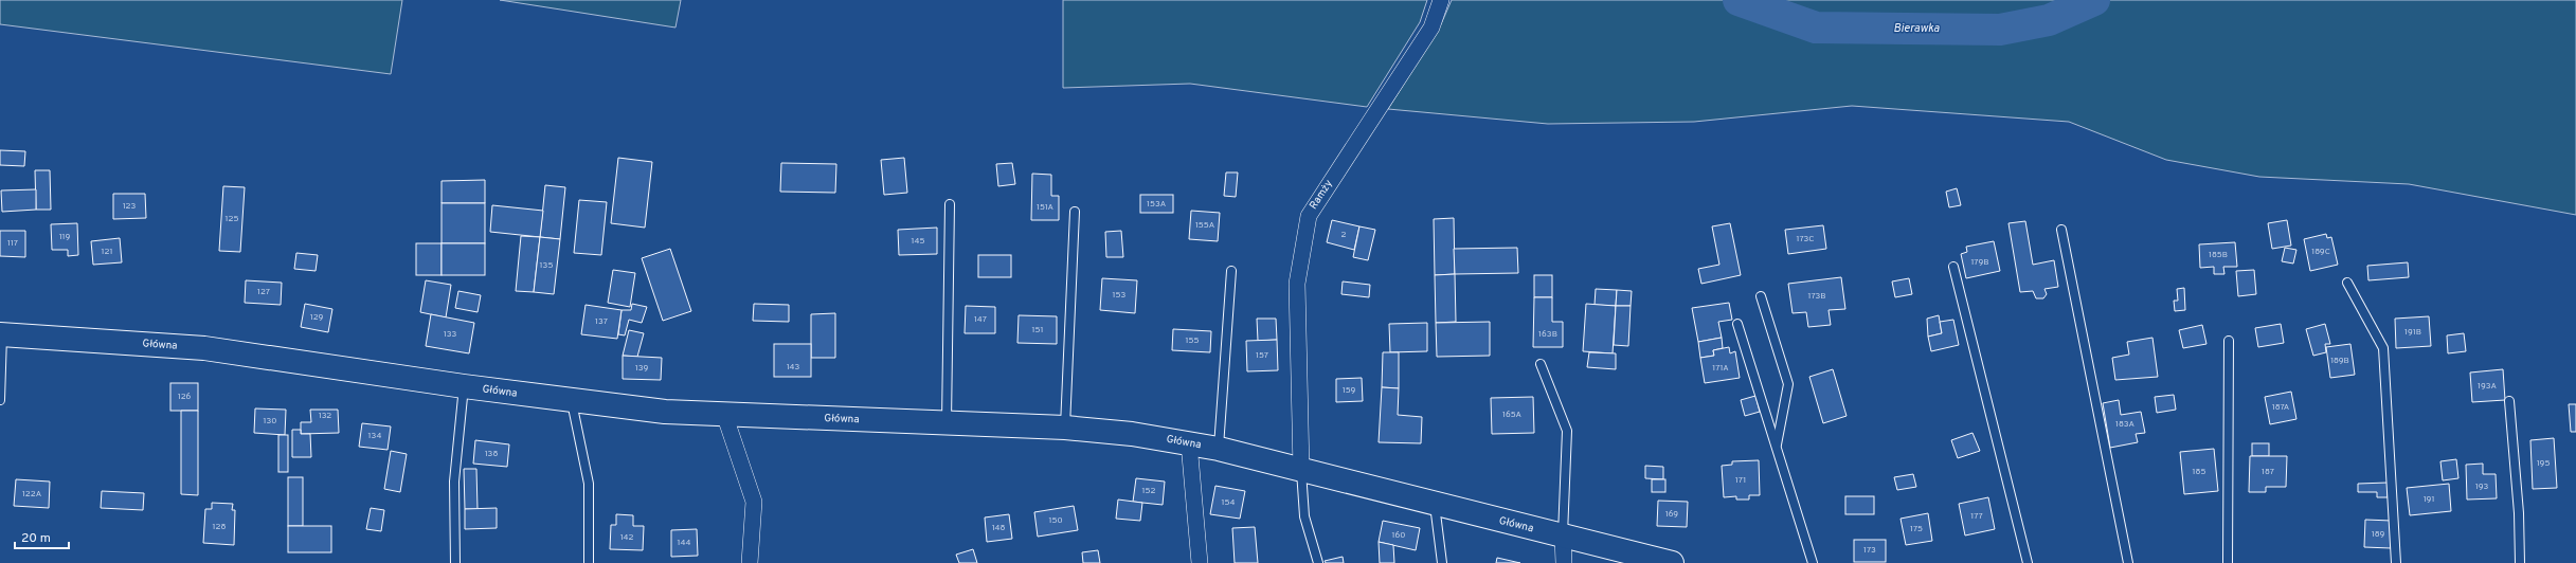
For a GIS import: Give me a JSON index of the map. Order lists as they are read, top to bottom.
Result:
{
  "streets": {
    "main road": ["Główna"],
    "street": ["Ramży"]
  },
  "crossings": [
    ["Ramży", "Główna"]
  ],
  "water": ["Bierawka"],
  "house_numbers": [
    "153A",
    "123",
    "151A",
    "125",
    "155A",
    "2",
    "119",
    "173C",
    "145",
    "117",
    "121",
    "189C",
    "185B",
    "179B",
    "135",
    "127",
    "153",
    "173B",
    "129",
    "147",
    "137",
    "151",
    "191B",
    "133",
    "163B",
    "155",
    "157",
    "189B",
    "143",
    "139",
    "171A",
    "193A",
    "159",
    "126",
    "187A",
    "165A",
    "132",
    "130",
    "183A",
    "134",
    "138",
    "195",
    "185",
    "187",
    "171",
    "193",
    "152",
    "122A",
    "191",
    "154",
    "169",
    "177",
    "150",
    "128",
    "148",
    "175",
    "189",
    "160",
    "142",
    "144",
    "173"
  ],
  "scale_bar": "20 m"
}
